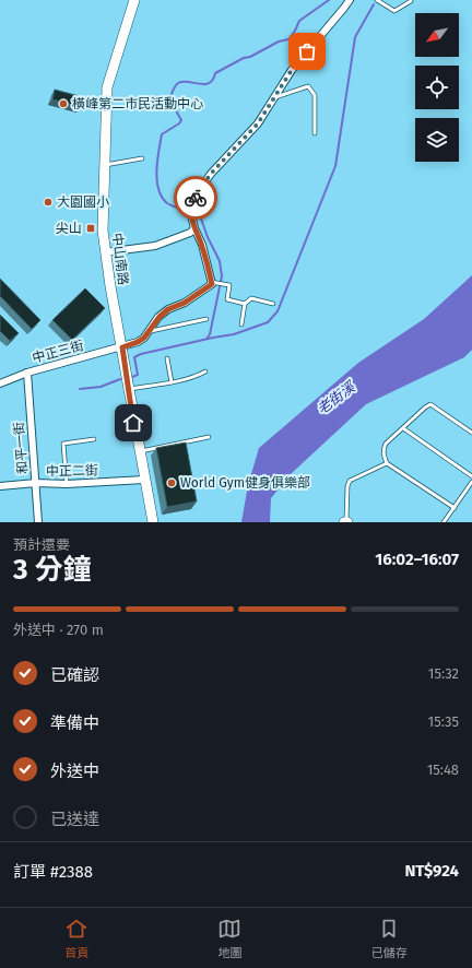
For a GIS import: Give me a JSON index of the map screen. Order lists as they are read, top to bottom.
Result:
{
  "streets": {
    "main road": ["中山南路"],
    "street": ["中正三街", "和平一街", "中正二街"]
  },
  "crossings": [
    ["中山南路", "中正三街"],
    ["中山南路", "中正二街"],
    ["中正三街", "和平一街"],
    ["和平一街", "中正二街"]
  ],
  "water": ["老街溪"],
  "places": {
    "other": ["橫峰第二市民活動中心", "大園國小", "World Gym健身俱樂部"],
    "transit": ["尖山"]
  },
  "north": "bottom left",
  "page": {
    "heading": ["3 分鐘", "預計還要", "16:02–16:07"],
    "panel": ["訂單 #2388", "NT$924"],
    "bar": "外送中 · 270 m",
    "list": [
      ["已確認", "15:32"],
      ["準備中", "15:35"],
      ["外送中", "15:48"],
      "已送達"
    ],
    "tabs": ["首頁", "地圖", "已儲存"]
  }
}
